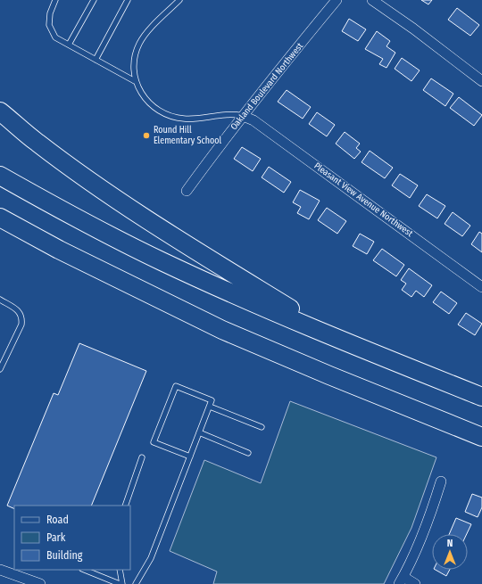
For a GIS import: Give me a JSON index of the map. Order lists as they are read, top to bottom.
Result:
{
  "streets": {
    "street": ["Oakland Boulevard Northwest", "Pleasant View Avenue Northwest"]
  },
  "crossings": [
    ["Oakland Boulevard Northwest", "Pleasant View Avenue Northwest"]
  ],
  "places": ["Round Hill Elementary School"],
  "legend": ["Road", "Park", "Building"],
  "north": "top"
}
